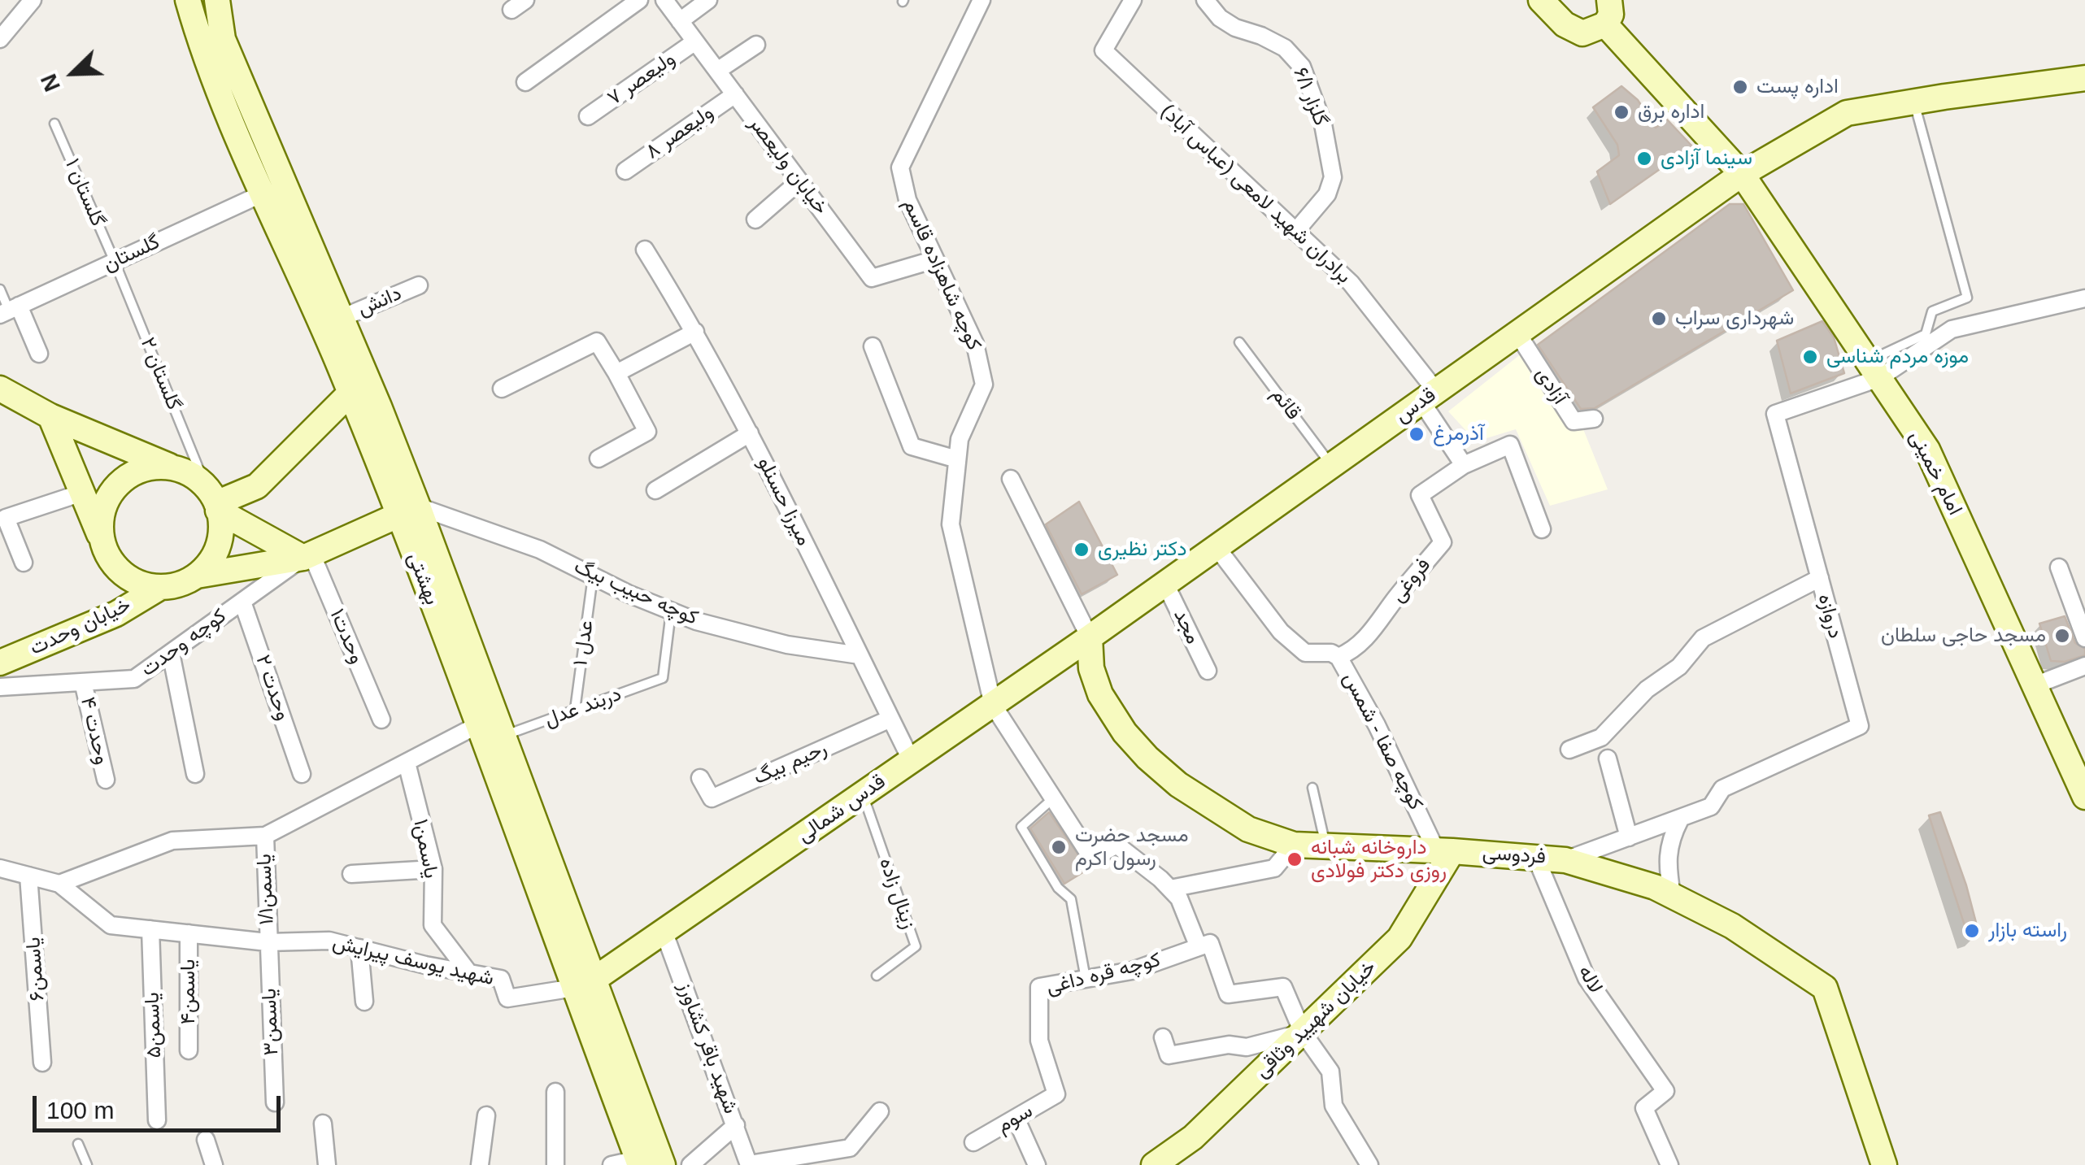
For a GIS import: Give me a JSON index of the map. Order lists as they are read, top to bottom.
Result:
{
  "streets": {
    "main road": [
      "قدس",
      "امام خمینی",
      "بهشتی",
      "خیابان وحدت",
      "قدس شمالی",
      "فردوسی",
      "خیابان شهیید وثاقی"
    ],
    "street": [
      "ولیعصر ۷",
      "گلزار ۶/۱",
      "ولیعصر ۸",
      "خیابان ولیعصر",
      "برادران شهید لامعی (عباس آباد)",
      "گلستان",
      "کوچه شاهزاده قاسم",
      "دانش",
      "آزادی",
      "میرزا حسنلو",
      "فروغی",
      "کوچه حبیب بیگ",
      "دروازه",
      "مجد",
      "وحدت۱",
      "کوچه وحدت",
      "وحدت ۲",
      "وحدت ۴",
      "کوچه صفا - شمس",
      "رحیم بیگ",
      "یاسمن۱",
      "یاسمن۱/۱",
      "شهید یوسف پیرایش",
      "یاسمن۶",
      "کوچه قره داغی",
      "لاله",
      "یاسمن۴",
      "یاسمن۳",
      "یاسمن۵",
      "شهید باقر کشاورز",
      "سوم"
    ],
    "lane": [
      "گلستان ۱",
      "گلستان ۲",
      "قائم",
      "عدل ۱",
      "دربند عدل",
      "زینال زاده"
    ]
  },
  "crossings": [
    ["ولیعصر ۷", "خیابان ولیعصر"],
    ["گلزار ۶/۱", "برادران شهید لامعی (عباس آباد)"],
    ["ولیعصر ۸", "خیابان ولیعصر"],
    ["خیابان ولیعصر", "کوچه شاهزاده قاسم"],
    ["گلستان ۱", "گلستان"],
    ["گلستان ۱", "گلستان ۲"],
    ["برادران شهید لامعی (عباس آباد)", "قدس"],
    ["گلستان", "گلستان ۲"],
    ["گلستان", "بهشتی"],
    ["کوچه شاهزاده قاسم", "قدس شمالی"],
    ["دانش", "بهشتی"],
    ["گلستان ۲", "خیابان وحدت"],
    ["آزادی", "قدس"],
    ["قائم", "قدس"],
    ["قدس", "امام خمینی"],
    ["قدس", "مجد"],
    ["قدس", "کوچه صفا - شمس"],
    ["قدس", "قدس شمالی"],
    ["قدس", "فردوسی"],
    ["امام خمینی", "دروازه"],
    ["میرزا حسنلو", "کوچه حبیب بیگ"],
    ["میرزا حسنلو", "رحیم بیگ"],
    ["میرزا حسنلو", "قدس شمالی"],
    ["بهشتی", "کوچه حبیب بیگ"],
    ["بهشتی", "دربند عدل"],
    ["بهشتی", "قدس شمالی"],
    ["بهشتی", "شهید یوسف پیرایش"],
    ["فروغی", "کوچه صفا - شمس"],
    ["کوچه حبیب بیگ", "عدل ۱"],
    ["کوچه حبیب بیگ", "دربند عدل"],
    ["دروازه", "فردوسی"],
    ["وحدت۱", "کوچه وحدت"],
    ["کوچه وحدت", "وحدت ۲"],
    ["کوچه وحدت", "وحدت ۴"],
    ["عدل ۱", "دربند عدل"],
    ["کوچه صفا - شمس", "فردوسی"],
    ["کوچه صفا - شمس", "خیابان شهیید وثاقی"],
    ["قدس شمالی", "فردوسی"],
    ["قدس شمالی", "زینال زاده"],
    ["قدس شمالی", "شهید یوسف پیرایش"],
    ["قدس شمالی", "شهید باقر کشاورز"],
    ["یاسمن۱", "شهید یوسف پیرایش"],
    ["فردوسی", "لاله"],
    ["فردوسی", "خیابان شهیید وثاقی"],
    ["یاسمن۱/۱", "شهید یوسف پیرایش"],
    ["یاسمن۱/۱", "یاسمن۳"],
    ["شهید یوسف پیرایش", "یاسمن۴"],
    ["شهید یوسف پیرایش", "یاسمن۳"],
    ["شهید یوسف پیرایش", "یاسمن۵"],
    ["کوچه قره داغی", "سوم"]
  ],
  "places": [
    "اداره پست",
    "اداره برق",
    "سینما آزادی",
    "شهرداری سراب",
    "موزه مردم شناسی",
    "آذرمرغ",
    "دکتر نظیری",
    "مسجد حاجی سلطان",
    "مسجد حضرت رسول اکرم",
    "داروخانه شبانه روزی دکتر فولادی",
    "راسته بازار"
  ],
  "scale_bar": "100 m",
  "north": "bottom left"
}
